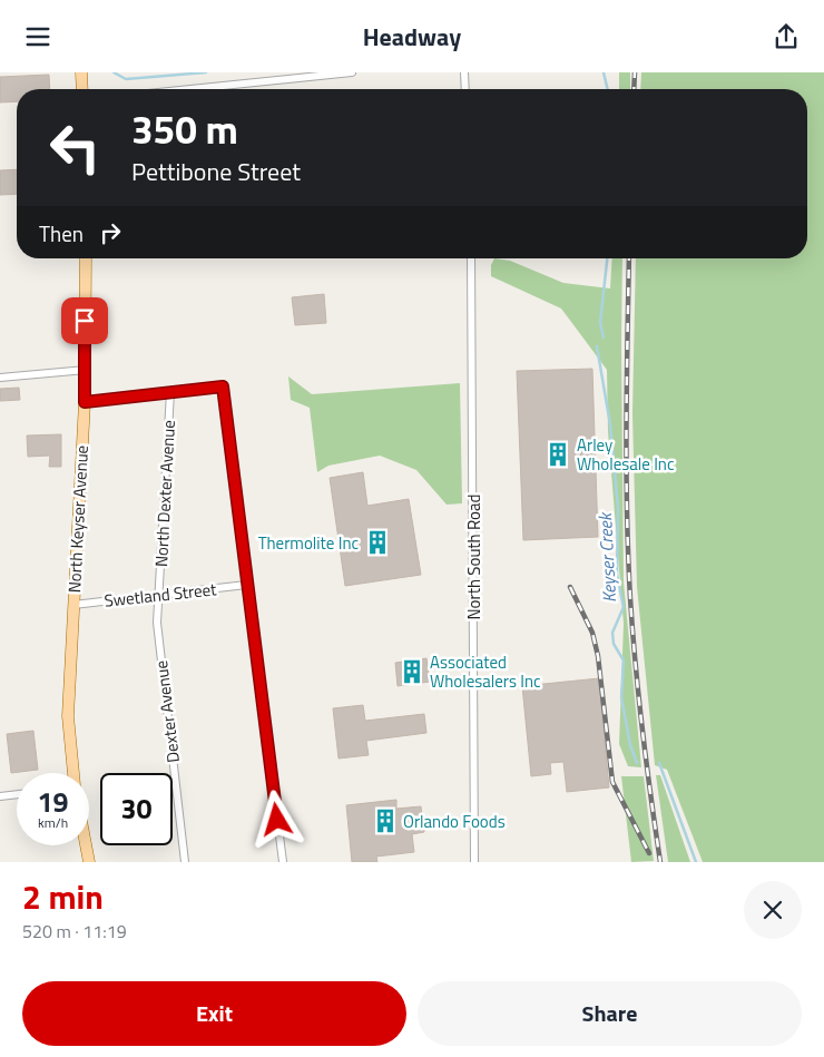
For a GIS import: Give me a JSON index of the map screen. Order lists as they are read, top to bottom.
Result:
{
  "streets": {
    "main road": ["North Keyser Avenue"],
    "street": [
      "North Dexter Avenue",
      "North South Road",
      "Swetland Street",
      "Dexter Avenue"
    ]
  },
  "crossings": [
    ["North Dexter Avenue", "Swetland Street"],
    ["North Dexter Avenue", "Dexter Avenue"],
    ["North Keyser Avenue", "Swetland Street"],
    ["Swetland Street", "Dexter Avenue"]
  ],
  "water": ["Keyser Creek"],
  "places": {
    "building": [
      "Arley Wholesale Inc",
      "Thermolite Inc",
      "Associated Wholesalers Inc",
      "Orlando Foods"
    ]
  },
  "page": {
    "header": "Headway",
    "turn": ["350 m", "Pettibone Street"],
    "then": "Then",
    "speed": "19 km/h",
    "limit": "30",
    "heading": ["2 min", "520 m · 11:19"],
    "buttons": ["Exit", "Share"]
  }
}
